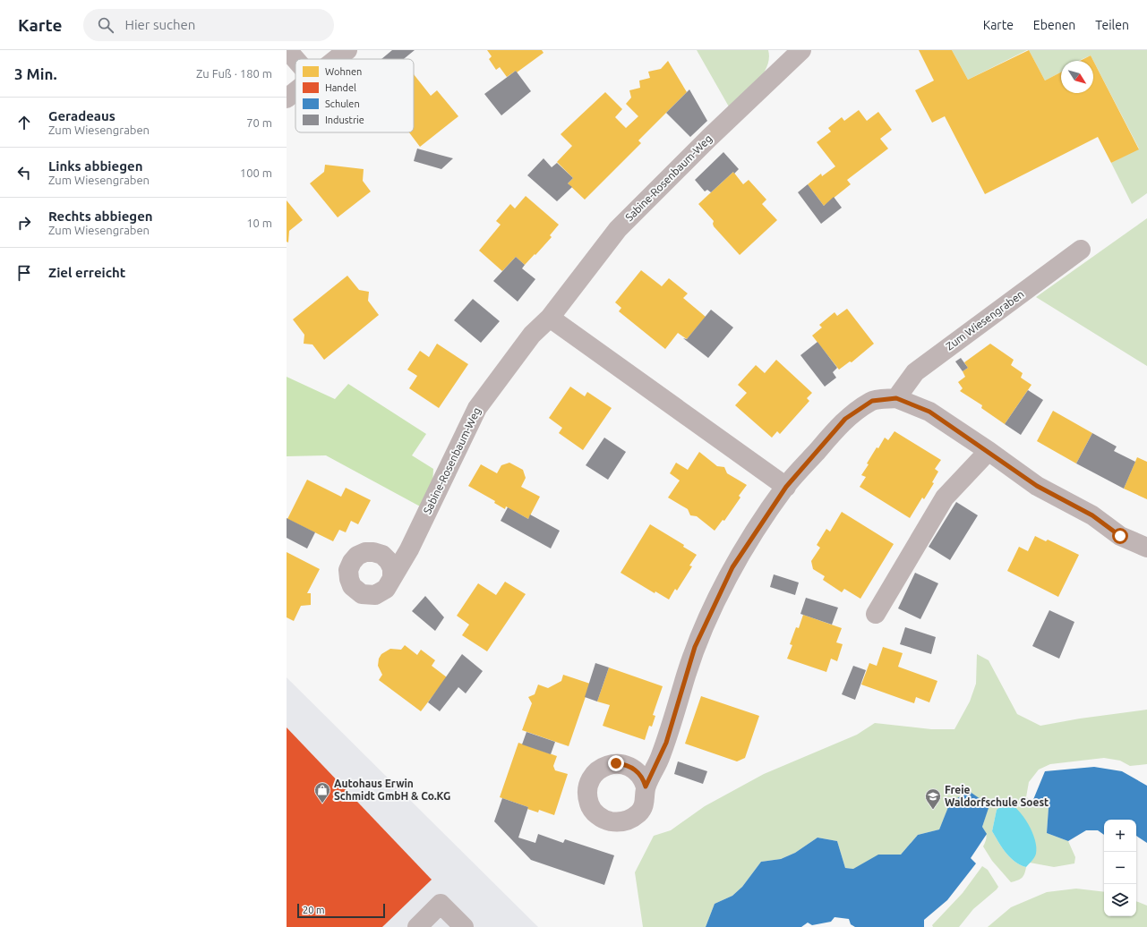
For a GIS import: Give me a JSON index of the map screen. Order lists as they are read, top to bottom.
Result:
{
  "streets": {
    "street": ["Sabine-Rosenbaum-Weg", "Zum Wiesengraben"]
  },
  "places": {
    "shop": ["Autohaus Erwin Schmidt GmbH & Co.KG"],
    "school or university": ["Freie Waldorfschule Soest"]
  },
  "legend": [
    "Wohnen",
    "Handel",
    "Schulen",
    "Industrie"
  ],
  "scale_bar": "20 m",
  "north": "bottom right",
  "page": {
    "header": "Karte",
    "search": "Hier suchen",
    "nav": ["Karte", "Ebenen", "Teilen"],
    "heading": ["3 Min.", "Zu Fuß · 180 m"],
    "list": [
      ["Geradeaus", "Zum Wiesengraben", "70 m"],
      ["Links abbiegen", "Zum Wiesengraben", "100 m"],
      ["Rechts abbiegen", "Zum Wiesengraben", "10 m"],
      "Ziel erreicht"
    ],
    "map_buttons": ["+", "−"],
    "scale": "20 m"
  }
}
